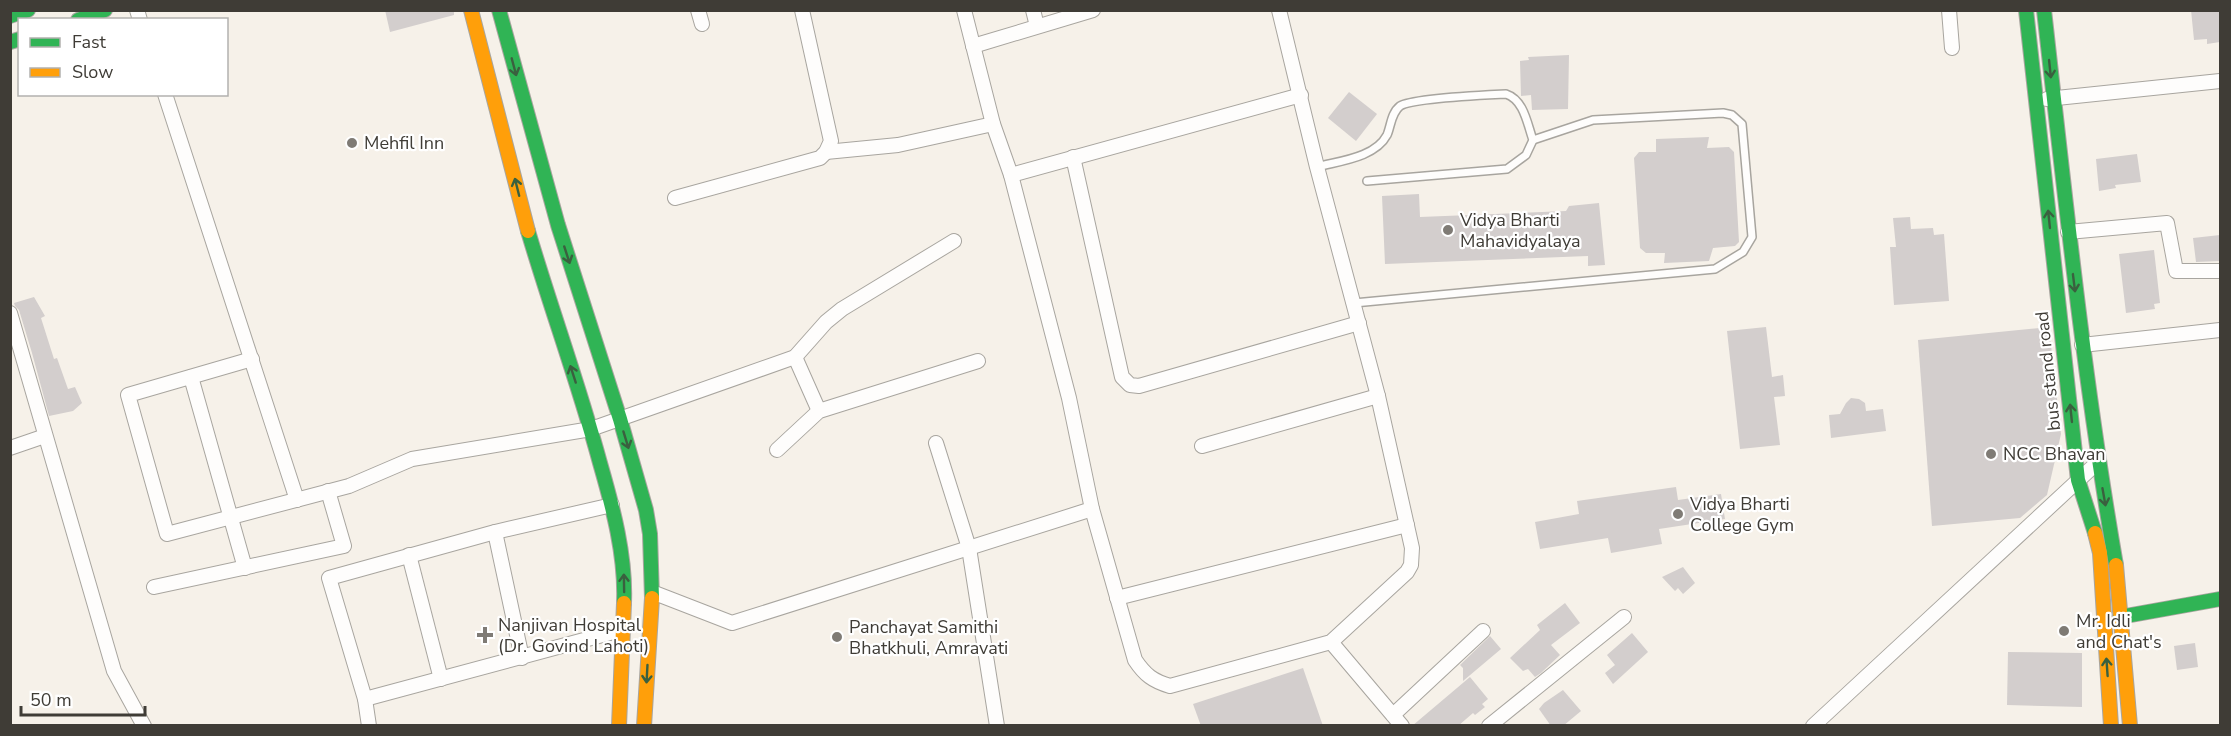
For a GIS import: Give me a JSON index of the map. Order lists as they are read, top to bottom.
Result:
{
  "streets": {
    "street": ["bus stand road"]
  },
  "places": {
    "other": [
      "Mehfil Inn",
      "Vidya Bharti Mahavidyalaya",
      "NCC Bhavan",
      "Vidya Bharti College Gym",
      "Mr. Idli and Chat's",
      "Panchayat Samithi Bhatkhuli, Amravati"
    ],
    "health": ["Nanjivan Hospital (Dr. Govind Lahoti)"]
  },
  "legend": ["Fast", "Slow"],
  "scale_bar": "50 m"
}
